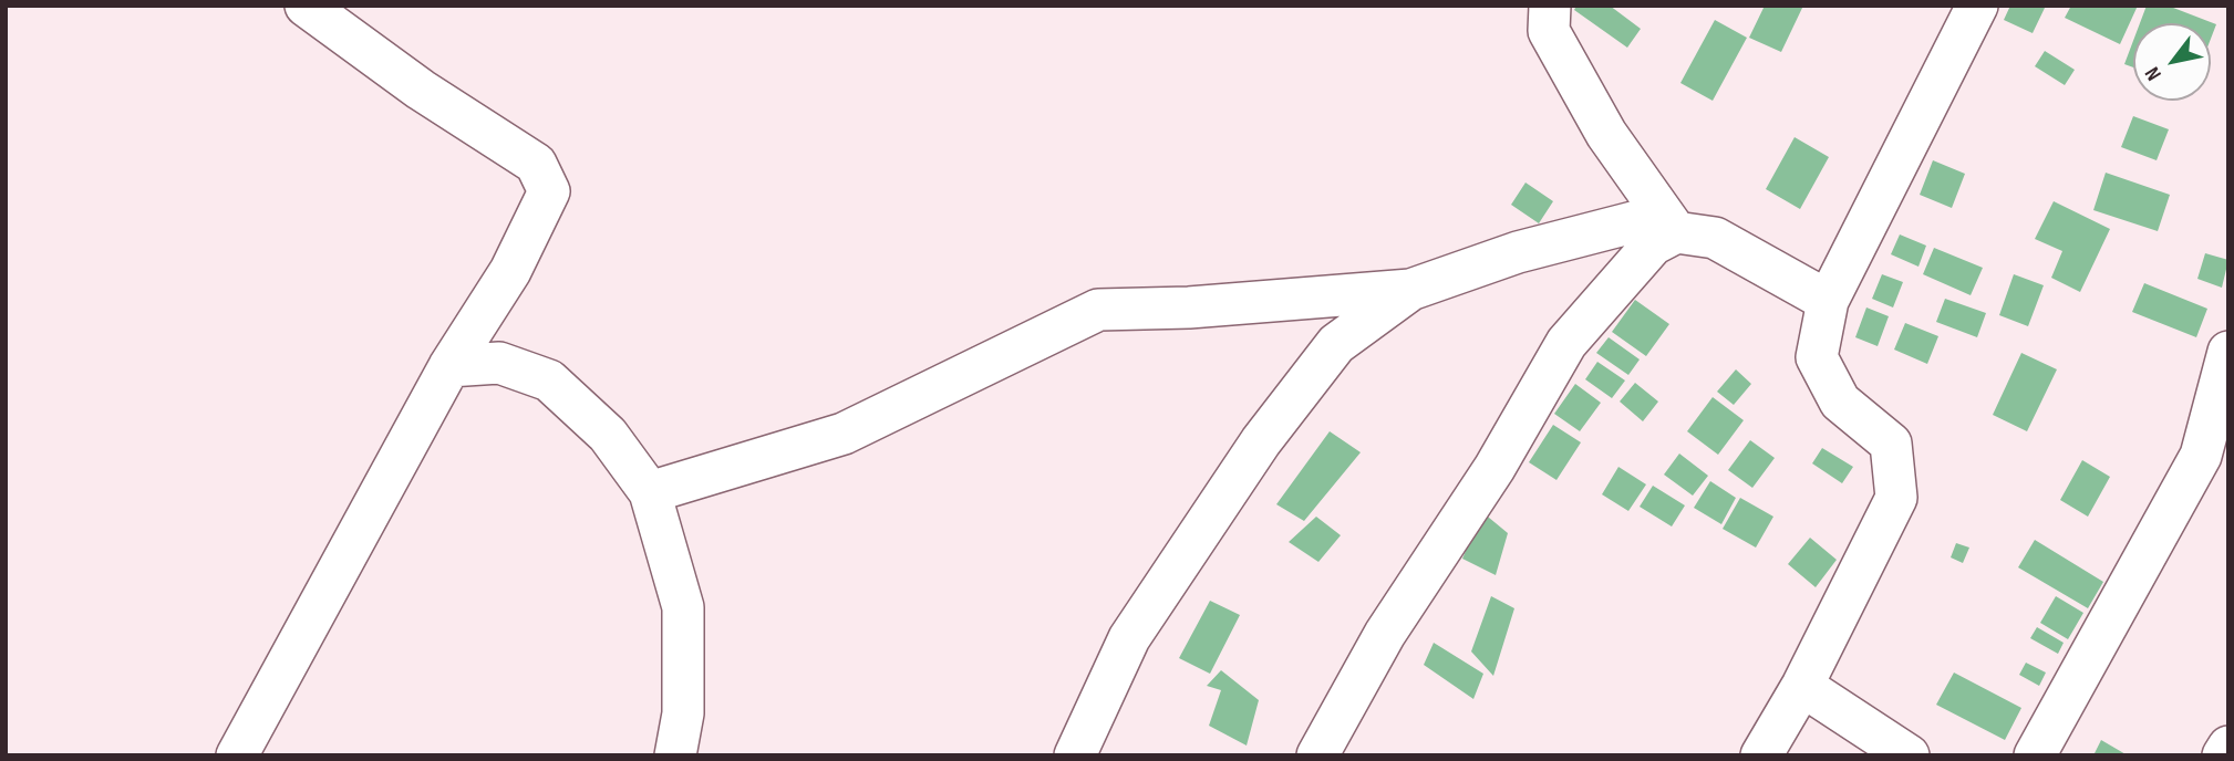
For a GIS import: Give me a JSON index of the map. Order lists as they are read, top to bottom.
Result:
{
  "north": "bottom left"
}
